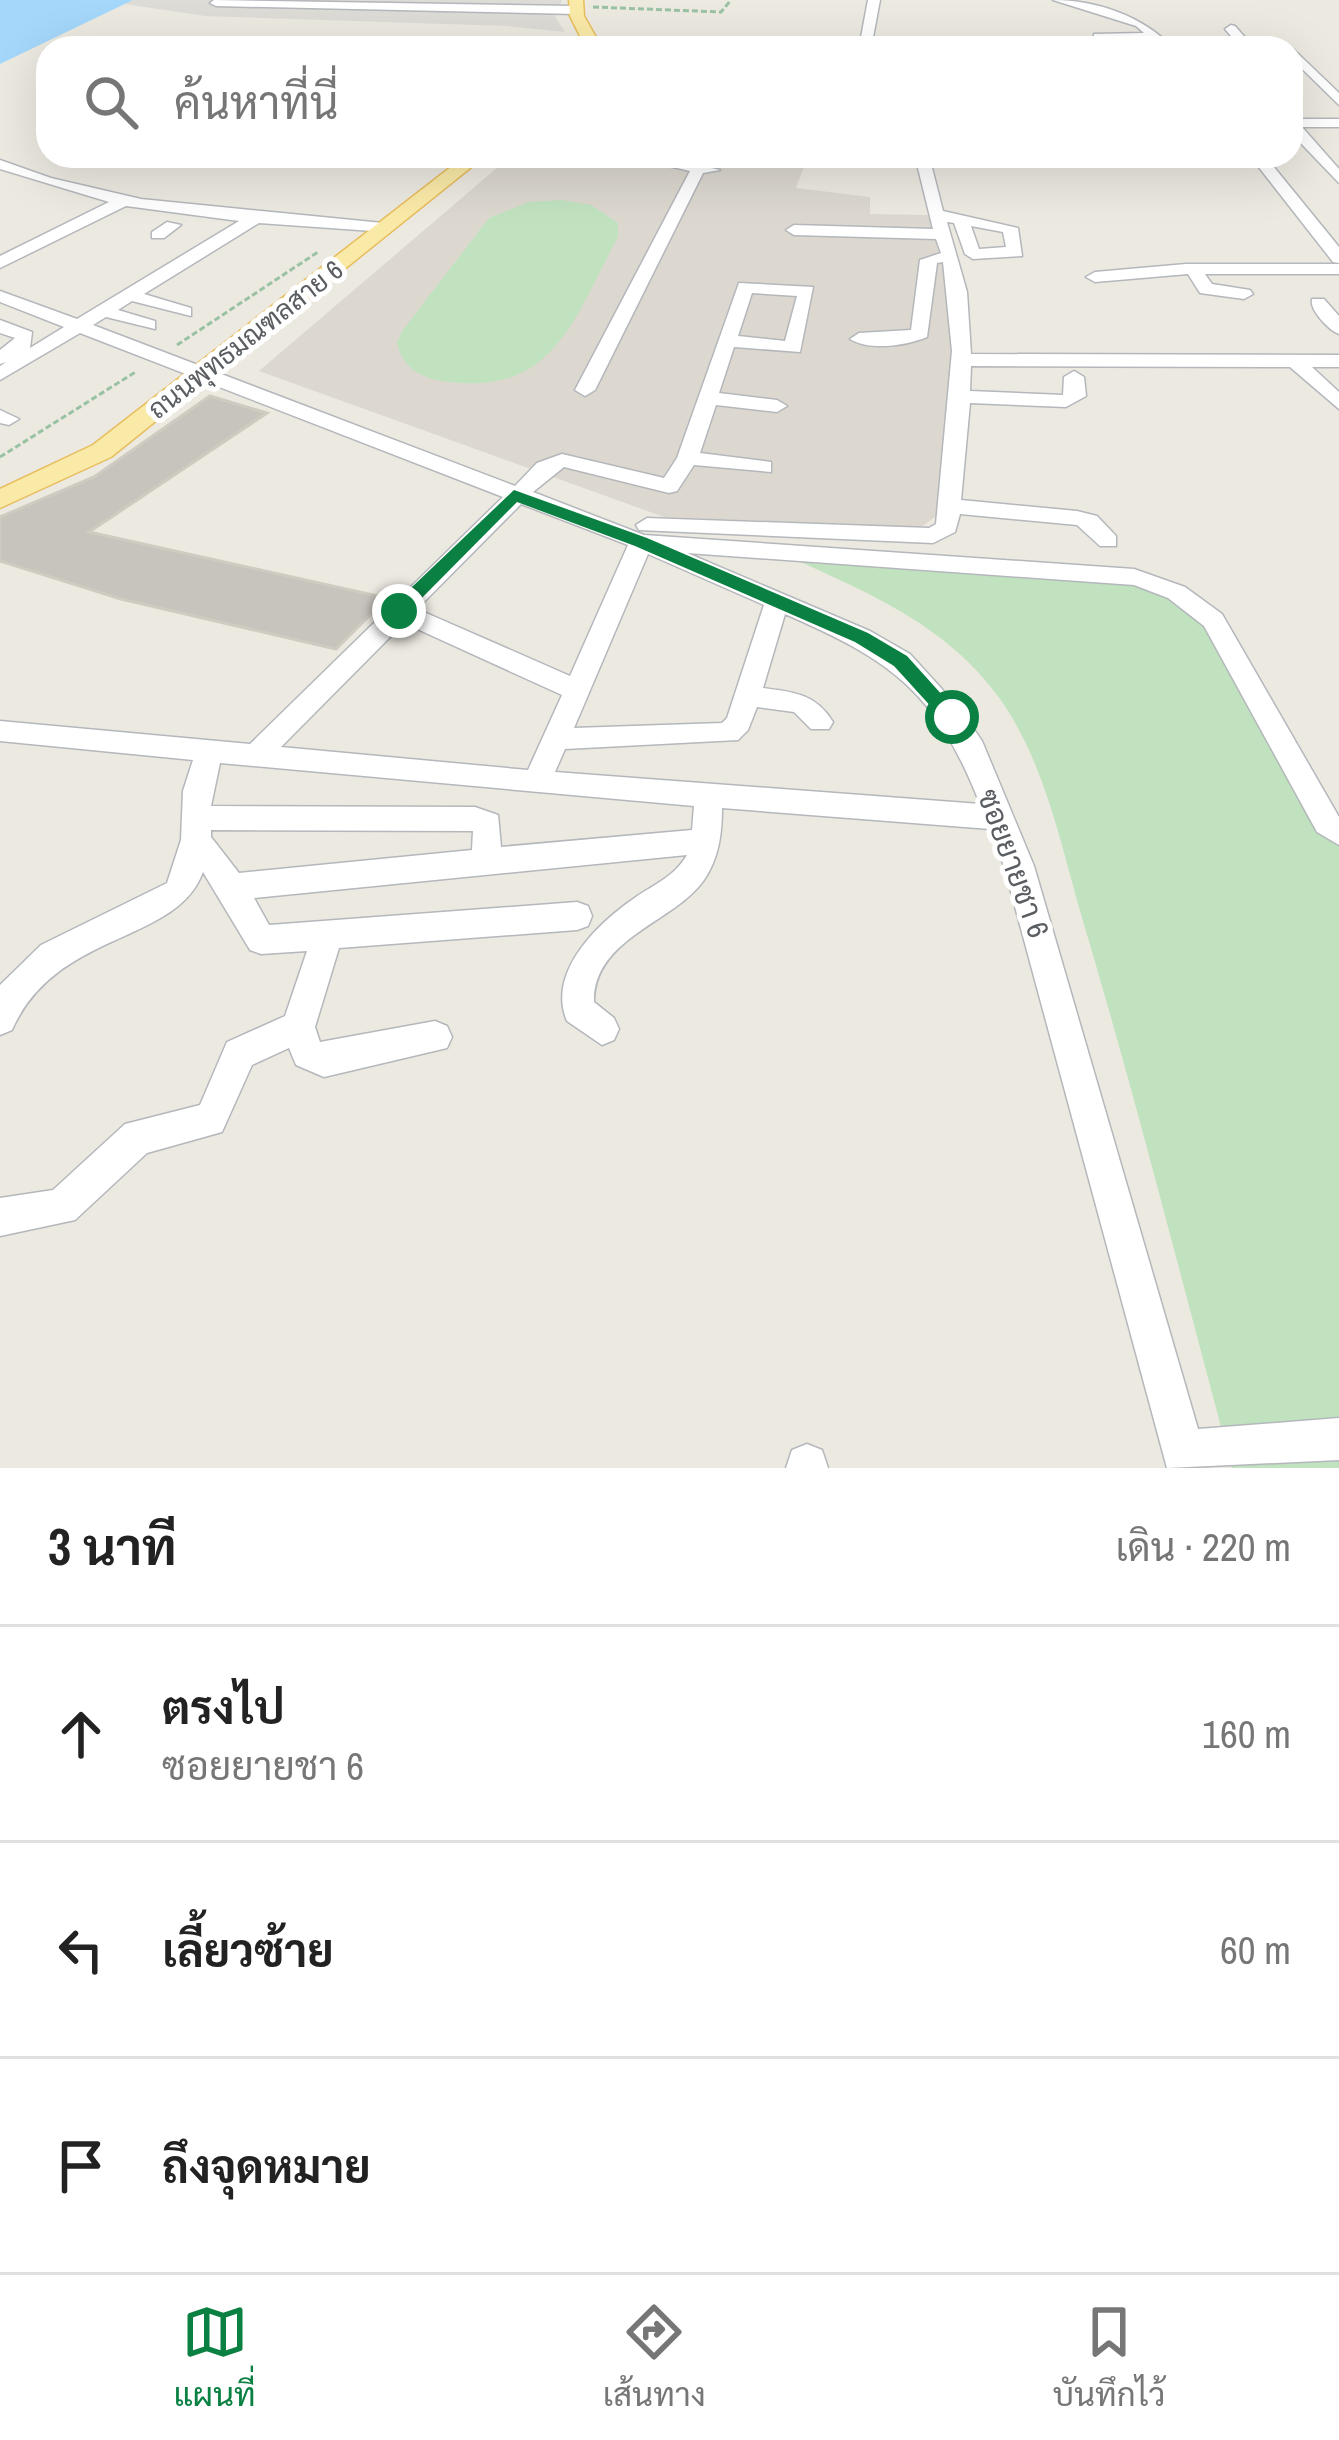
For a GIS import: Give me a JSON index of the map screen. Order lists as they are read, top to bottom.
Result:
{
  "streets": {
    "main road": ["ถนนพุทธมณฑลสาย 6"],
    "street": ["ซอยยายชา 6"]
  },
  "crossings": [
    ["ถนนพุทธมณฑลสาย 6", "ซอยยายชา 6"]
  ],
  "page": {
    "search": "ค้นหาที่นี่",
    "heading": ["3 นาที", "เดิน · 220 m"],
    "list": [
      ["ตรงไป", "ซอยยายชา 6", "160 m"],
      ["เลี้ยวซ้าย", "60 m"],
      "ถึงจุดหมาย"
    ],
    "nav": ["แผนที่", "เส้นทาง", "บันทึกไว้"]
  }
}
